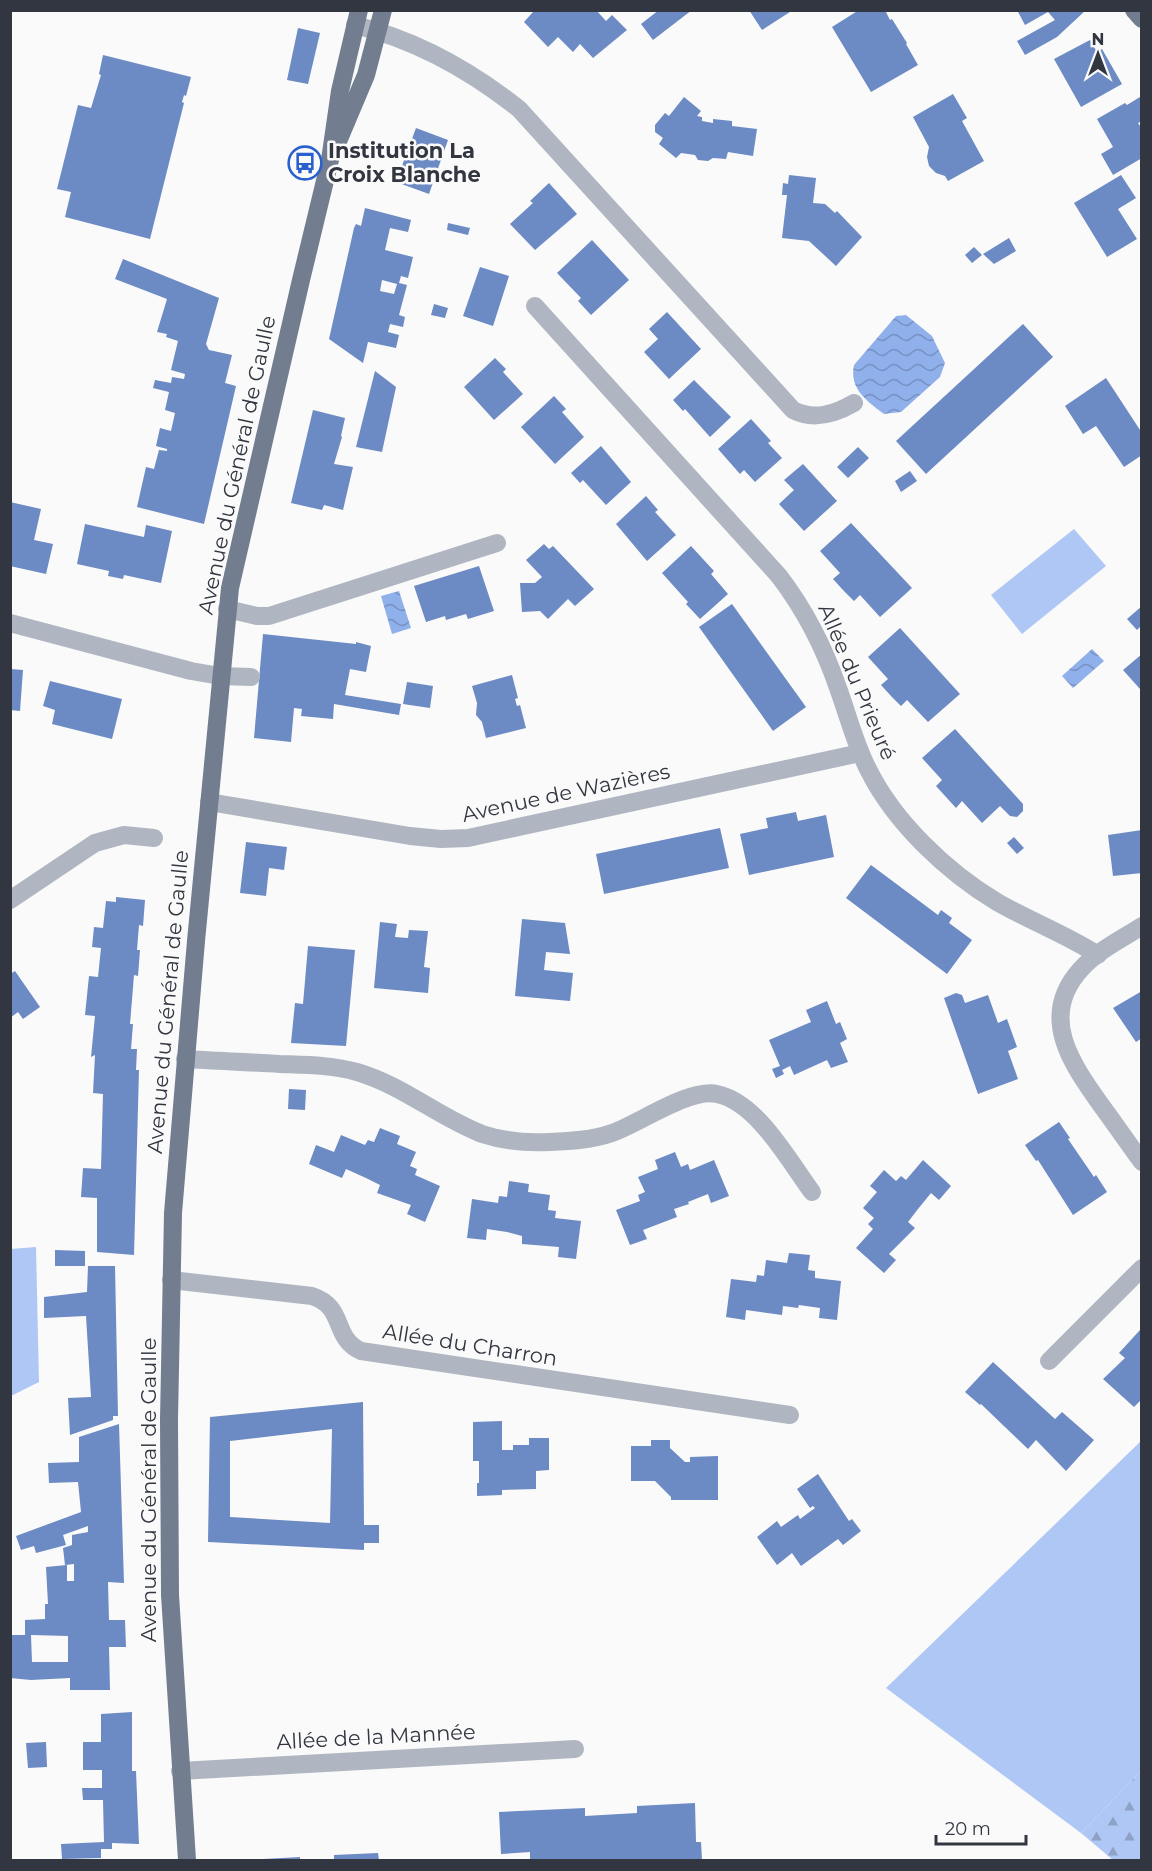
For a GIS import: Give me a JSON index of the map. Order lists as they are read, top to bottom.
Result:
{
  "streets": {
    "main road": ["Avenue du Général de Gaulle"],
    "street": [
      "Allée du Prieuré",
      "Avenue de Wazières",
      "Allée du Charron",
      "Allée de la Mannée"
    ]
  },
  "crossings": [
    ["Avenue du Général de Gaulle", "Avenue de Wazières"],
    ["Avenue du Général de Gaulle", "Allée du Charron"],
    ["Avenue du Général de Gaulle", "Allée de la Mannée"],
    ["Allée du Prieuré", "Avenue de Wazières"]
  ],
  "places": {
    "bus stop": ["Institution La Croix Blanche"]
  },
  "scale_bar": "20 m",
  "north": "top"
}
